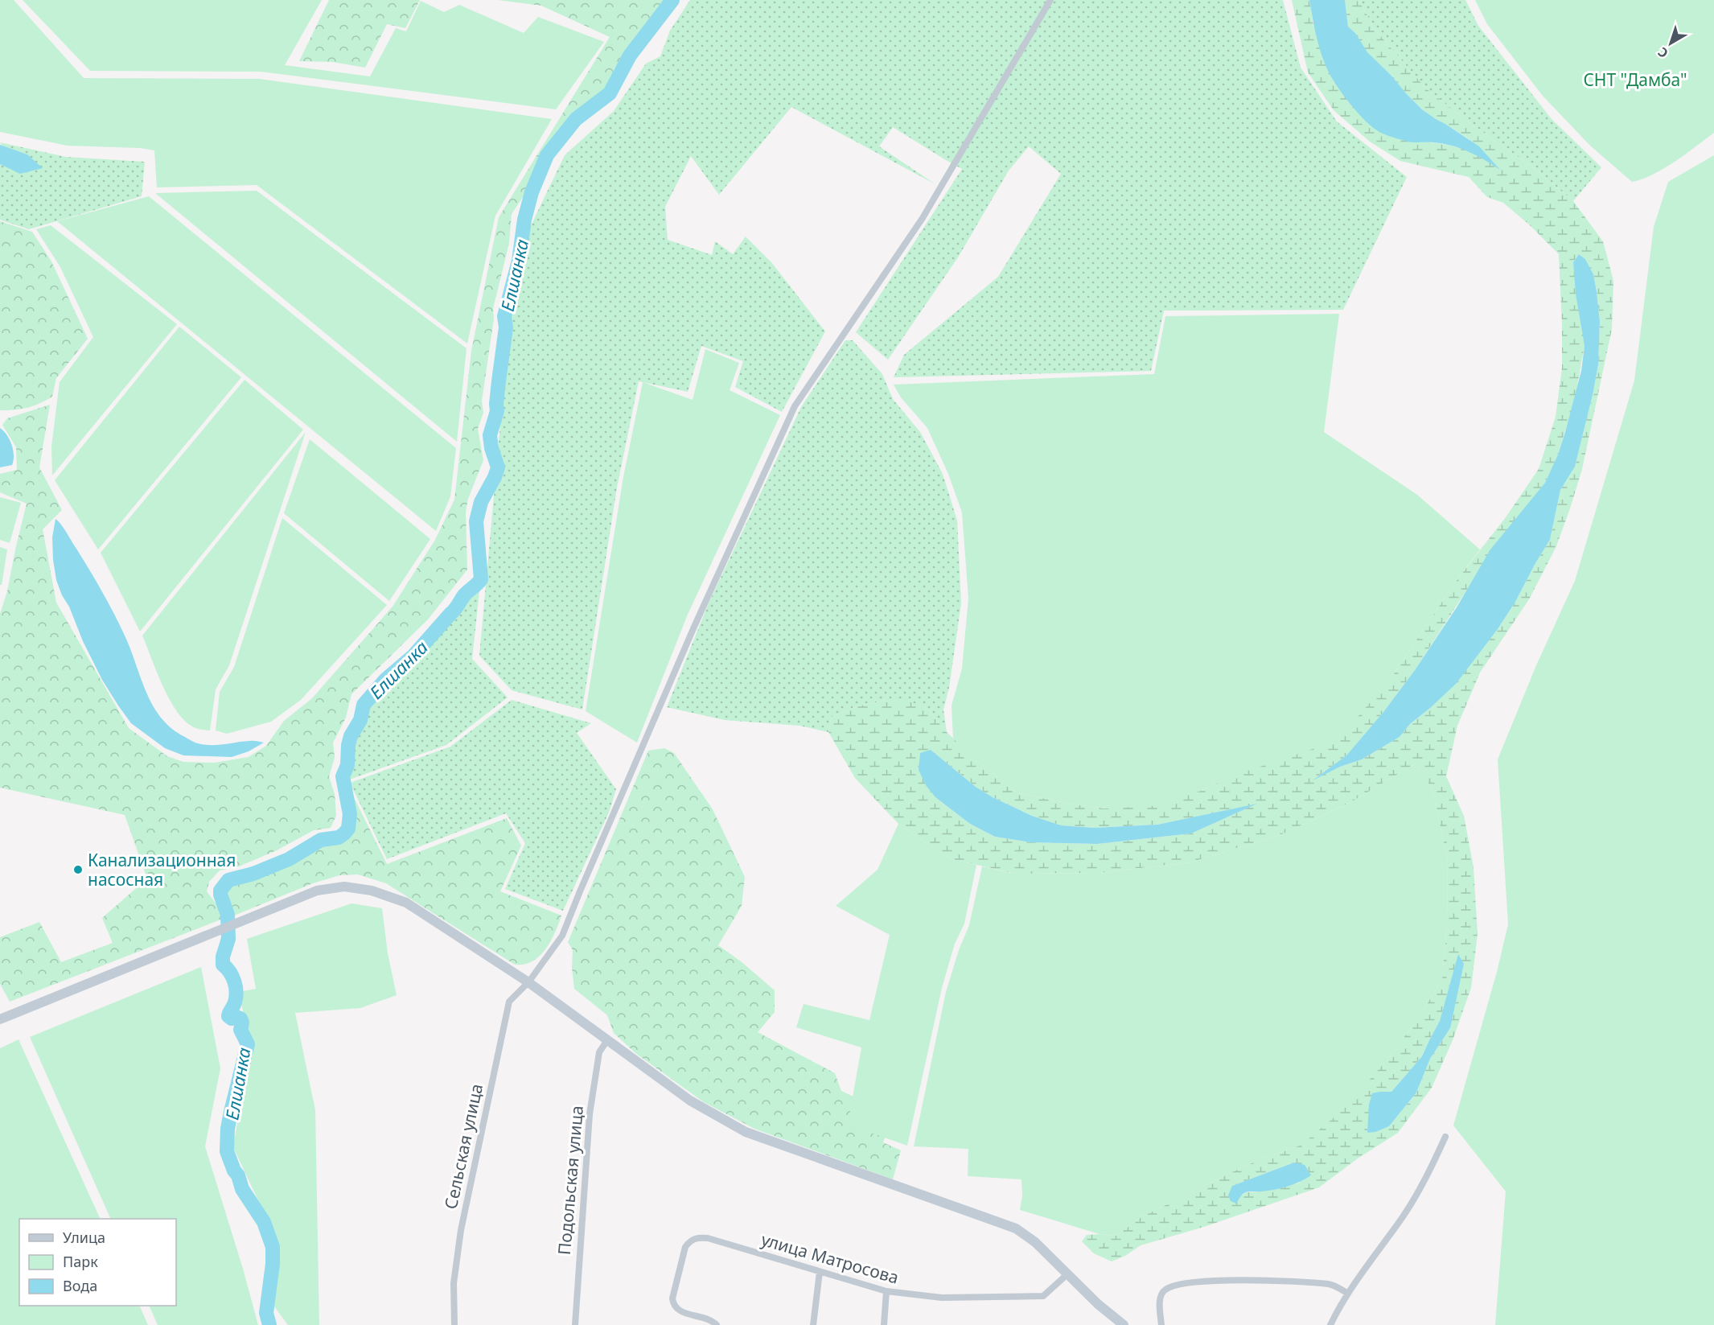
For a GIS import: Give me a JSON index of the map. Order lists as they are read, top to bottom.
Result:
{
  "streets": {
    "street": ["Сельская улица", "Подольская улица", "улица Матросова"]
  },
  "water": ["Елшанка"],
  "parks": ["СНТ \"Дамба\""],
  "places": ["Канализационная насосная"],
  "legend": ["Улица", "Парк", "Вода"],
  "north": "bottom left"
}
